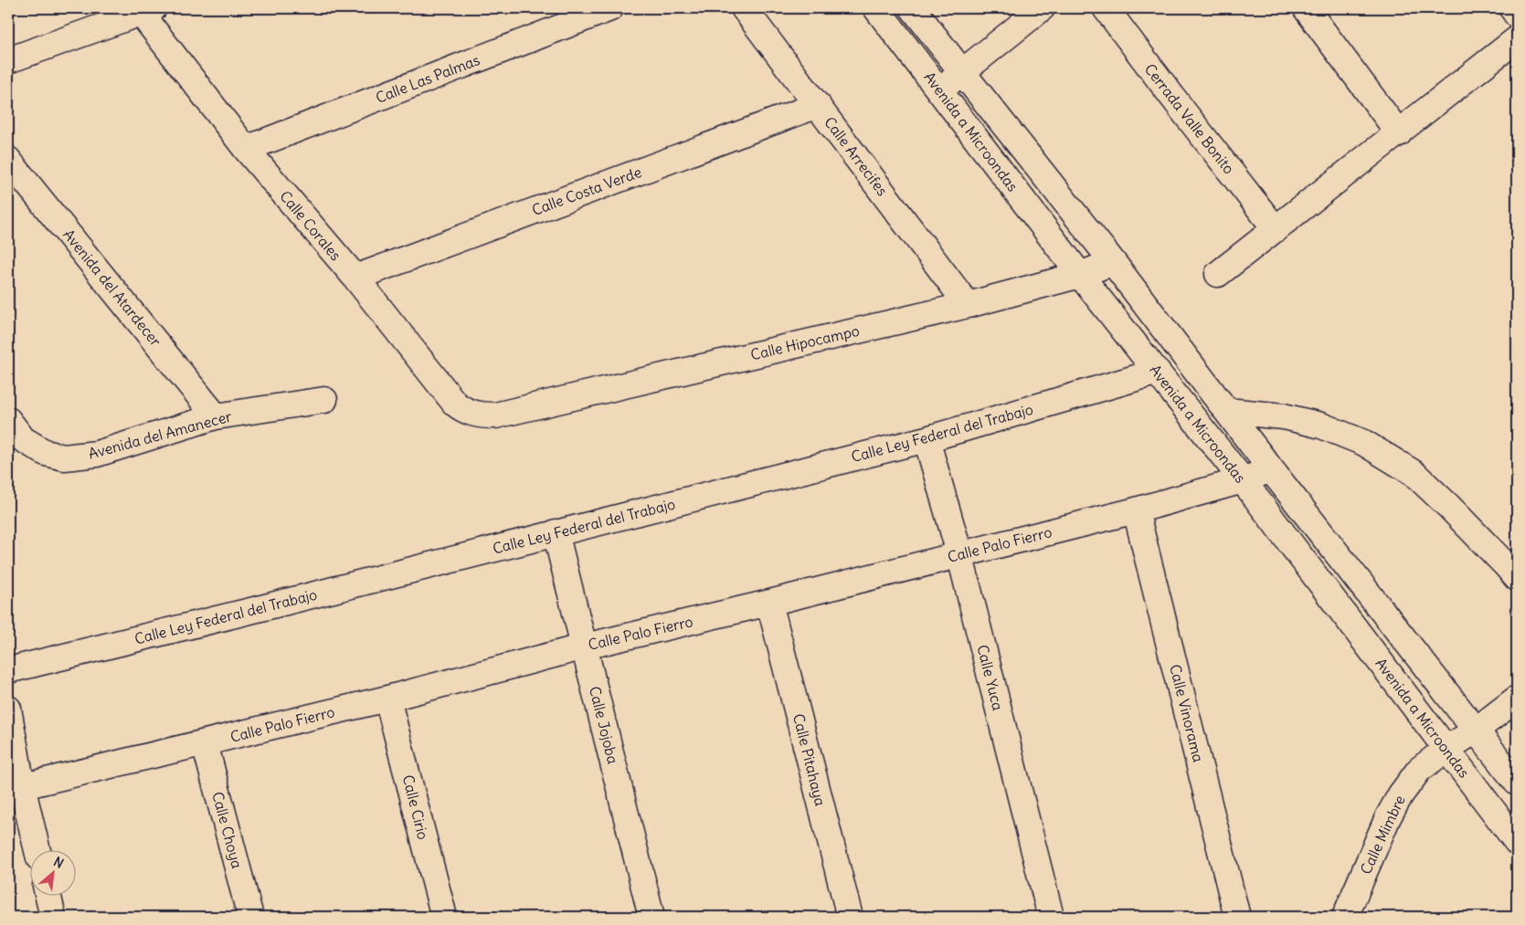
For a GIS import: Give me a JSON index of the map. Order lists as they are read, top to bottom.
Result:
{
  "streets": {
    "street": [
      "Calle Las Palmas",
      "Cerrada Valle Bonito",
      "Avenida a Microondas",
      "Calle Arrecifes",
      "Calle Costa Verde",
      "Calle Corales",
      "Avenida del Atardecer",
      "Calle Hipocampo",
      "Calle Ley Federal del Trabajo",
      "Avenida del Amanecer",
      "Calle Palo Fierro",
      "Calle Yuca",
      "Calle Vinorama",
      "Calle Jojoba",
      "Calle Pitahaya",
      "Calle Cirio",
      "Calle Choya",
      "Calle Mimbre"
    ]
  },
  "crossings": [
    ["Calle Las Palmas", "Calle Corales"],
    ["Avenida a Microondas", "Calle Hipocampo"],
    ["Avenida a Microondas", "Calle Ley Federal del Trabajo"],
    ["Avenida a Microondas", "Calle Palo Fierro"],
    ["Avenida a Microondas", "Calle Mimbre"],
    ["Calle Arrecifes", "Calle Costa Verde"],
    ["Calle Arrecifes", "Calle Hipocampo"],
    ["Calle Costa Verde", "Calle Corales"],
    ["Calle Corales", "Calle Hipocampo"],
    ["Avenida del Atardecer", "Avenida del Amanecer"],
    ["Calle Ley Federal del Trabajo", "Calle Yuca"],
    ["Calle Ley Federal del Trabajo", "Calle Jojoba"],
    ["Calle Palo Fierro", "Calle Yuca"],
    ["Calle Palo Fierro", "Calle Vinorama"],
    ["Calle Palo Fierro", "Calle Jojoba"],
    ["Calle Palo Fierro", "Calle Pitahaya"],
    ["Calle Palo Fierro", "Calle Cirio"],
    ["Calle Palo Fierro", "Calle Choya"]
  ],
  "north": "top right"
}
